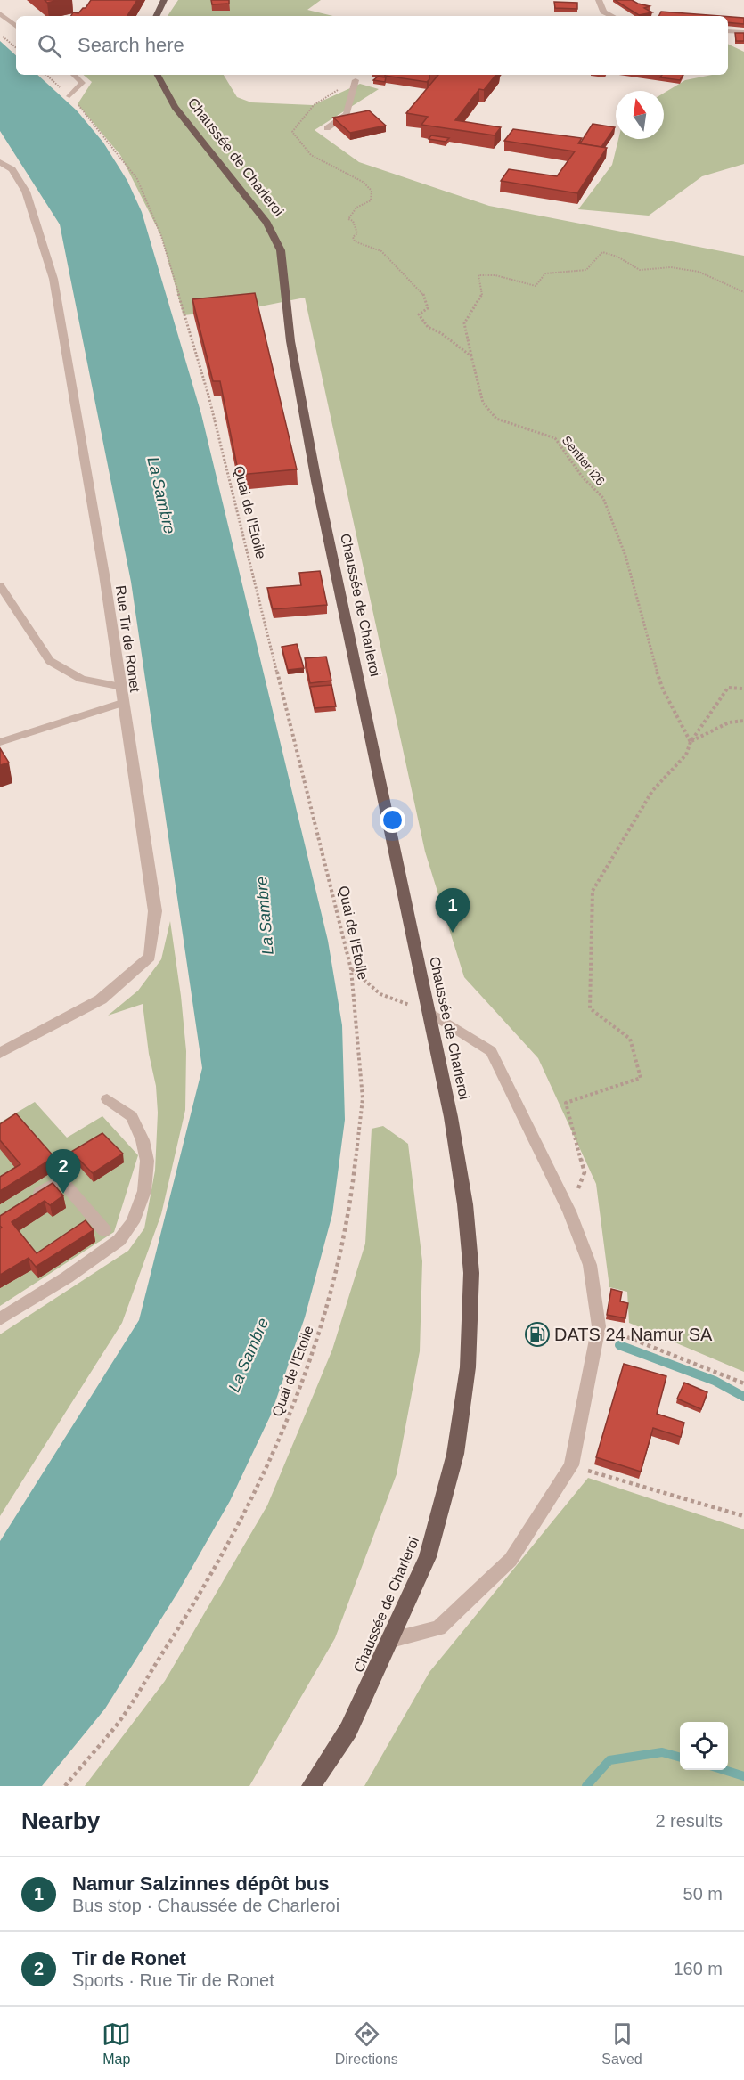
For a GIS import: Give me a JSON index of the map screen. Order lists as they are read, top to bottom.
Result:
{
  "streets": {
    "main road": ["Chaussée de Charleroi"],
    "street": ["Rue Tir de Ronet"],
    "path": ["Sentier i26", "Quai de l'Etoile"]
  },
  "water": ["La Sambre"],
  "places": {
    "fuel station": ["DATS 24 Namur SA"]
  },
  "north": "top",
  "page": {
    "search": "Search here",
    "pins": ["1", "2"],
    "heading": ["Nearby", "2 results"],
    "list": [
      {
        "mark": "1",
        "name": "Namur Salzinnes dépôt bus",
        "note": "Bus stop · Chaussée de Charleroi",
        "value": "50 m"
      },
      {
        "mark": "2",
        "name": "Tir de Ronet",
        "note": "Sports · Rue Tir de Ronet",
        "value": "160 m"
      }
    ],
    "nav": ["Map", "Directions", "Saved"]
  }
}
